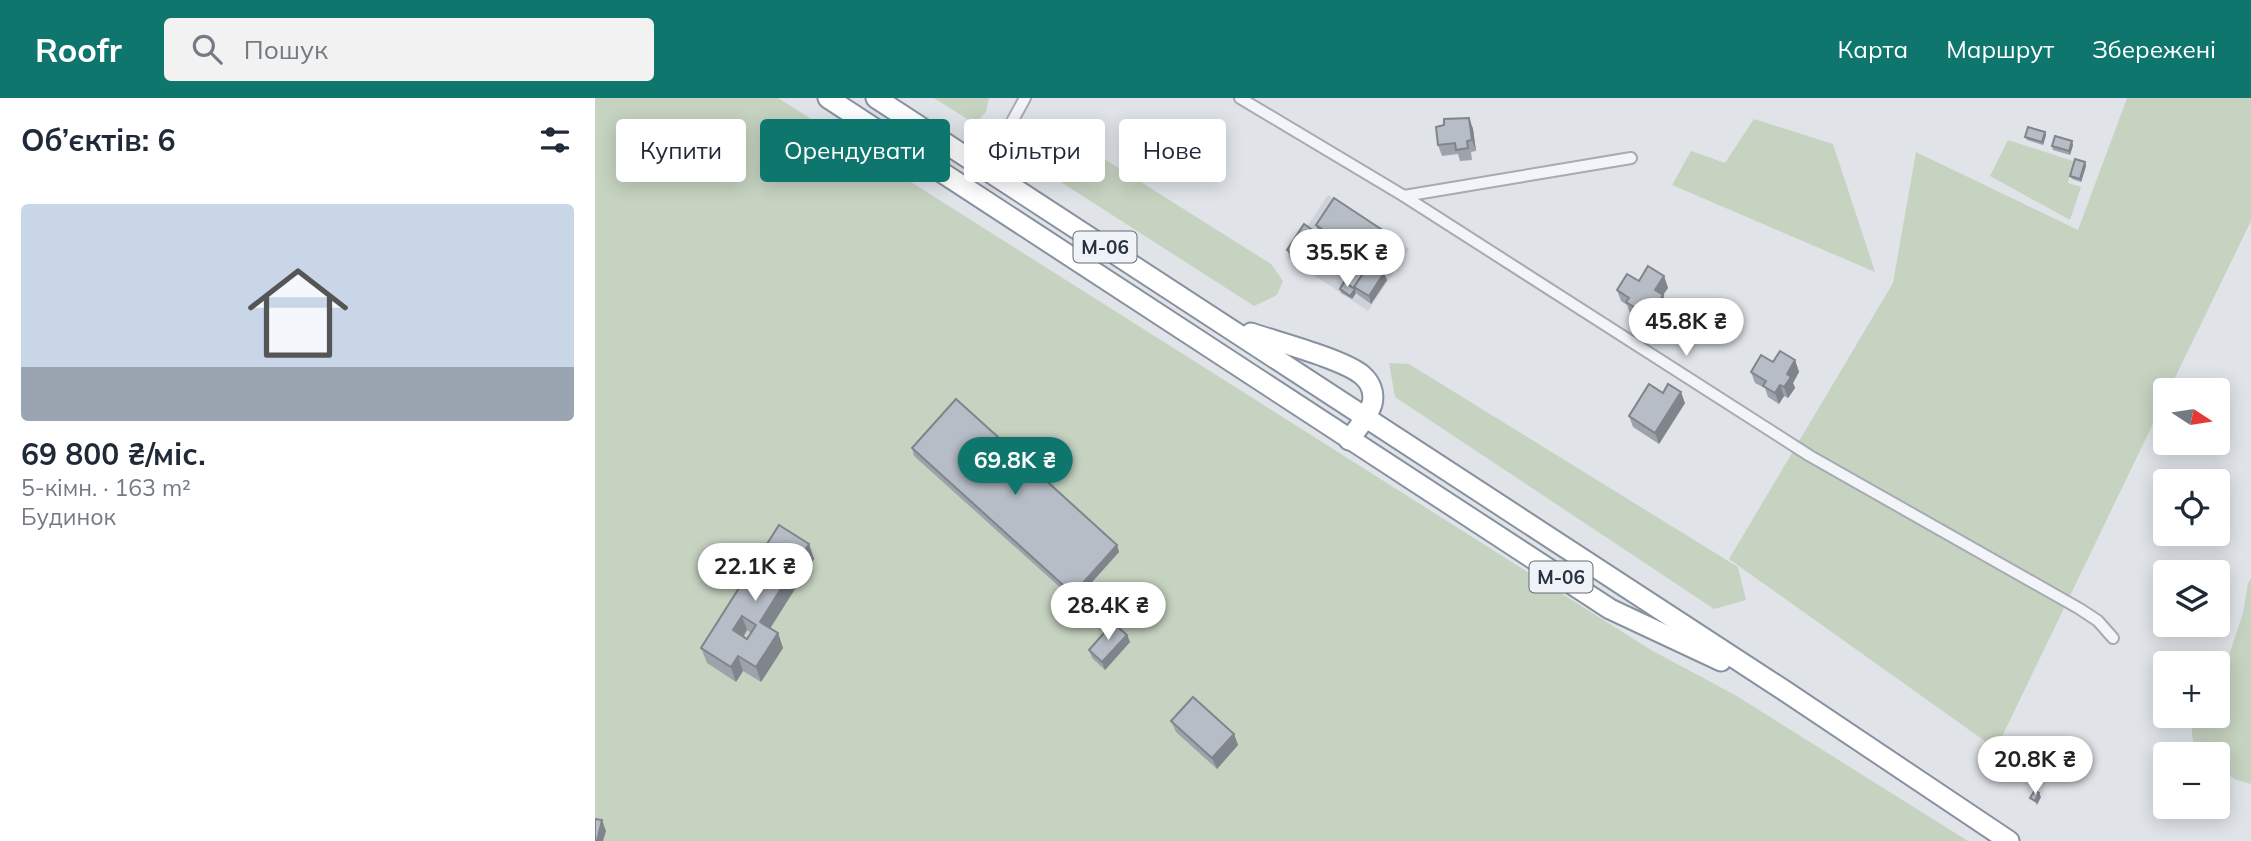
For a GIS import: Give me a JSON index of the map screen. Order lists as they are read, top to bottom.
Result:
{
  "streets": {
    "highway": ["М-06"]
  },
  "north": "right",
  "page": {
    "header": "Roofr",
    "search": "Пошук",
    "nav": ["Карта", "Маршрут", "Збережені"],
    "heading": "Об’єктів: 6",
    "chip": [
      "Купити",
      "Орендувати",
      "Фільтри",
      "Нове"
    ],
    "list": [
      {
        "name": "69 800 ₴/міс.",
        "note": "5-кімн. · 163 m² · Будинок"
      }
    ],
    "price": [
      "35.5K ₴",
      "45.8K ₴",
      "69.8K ₴",
      "22.1K ₴",
      "28.4K ₴",
      "20.8K ₴"
    ],
    "map_buttons": ["+", "−"]
  }
}
